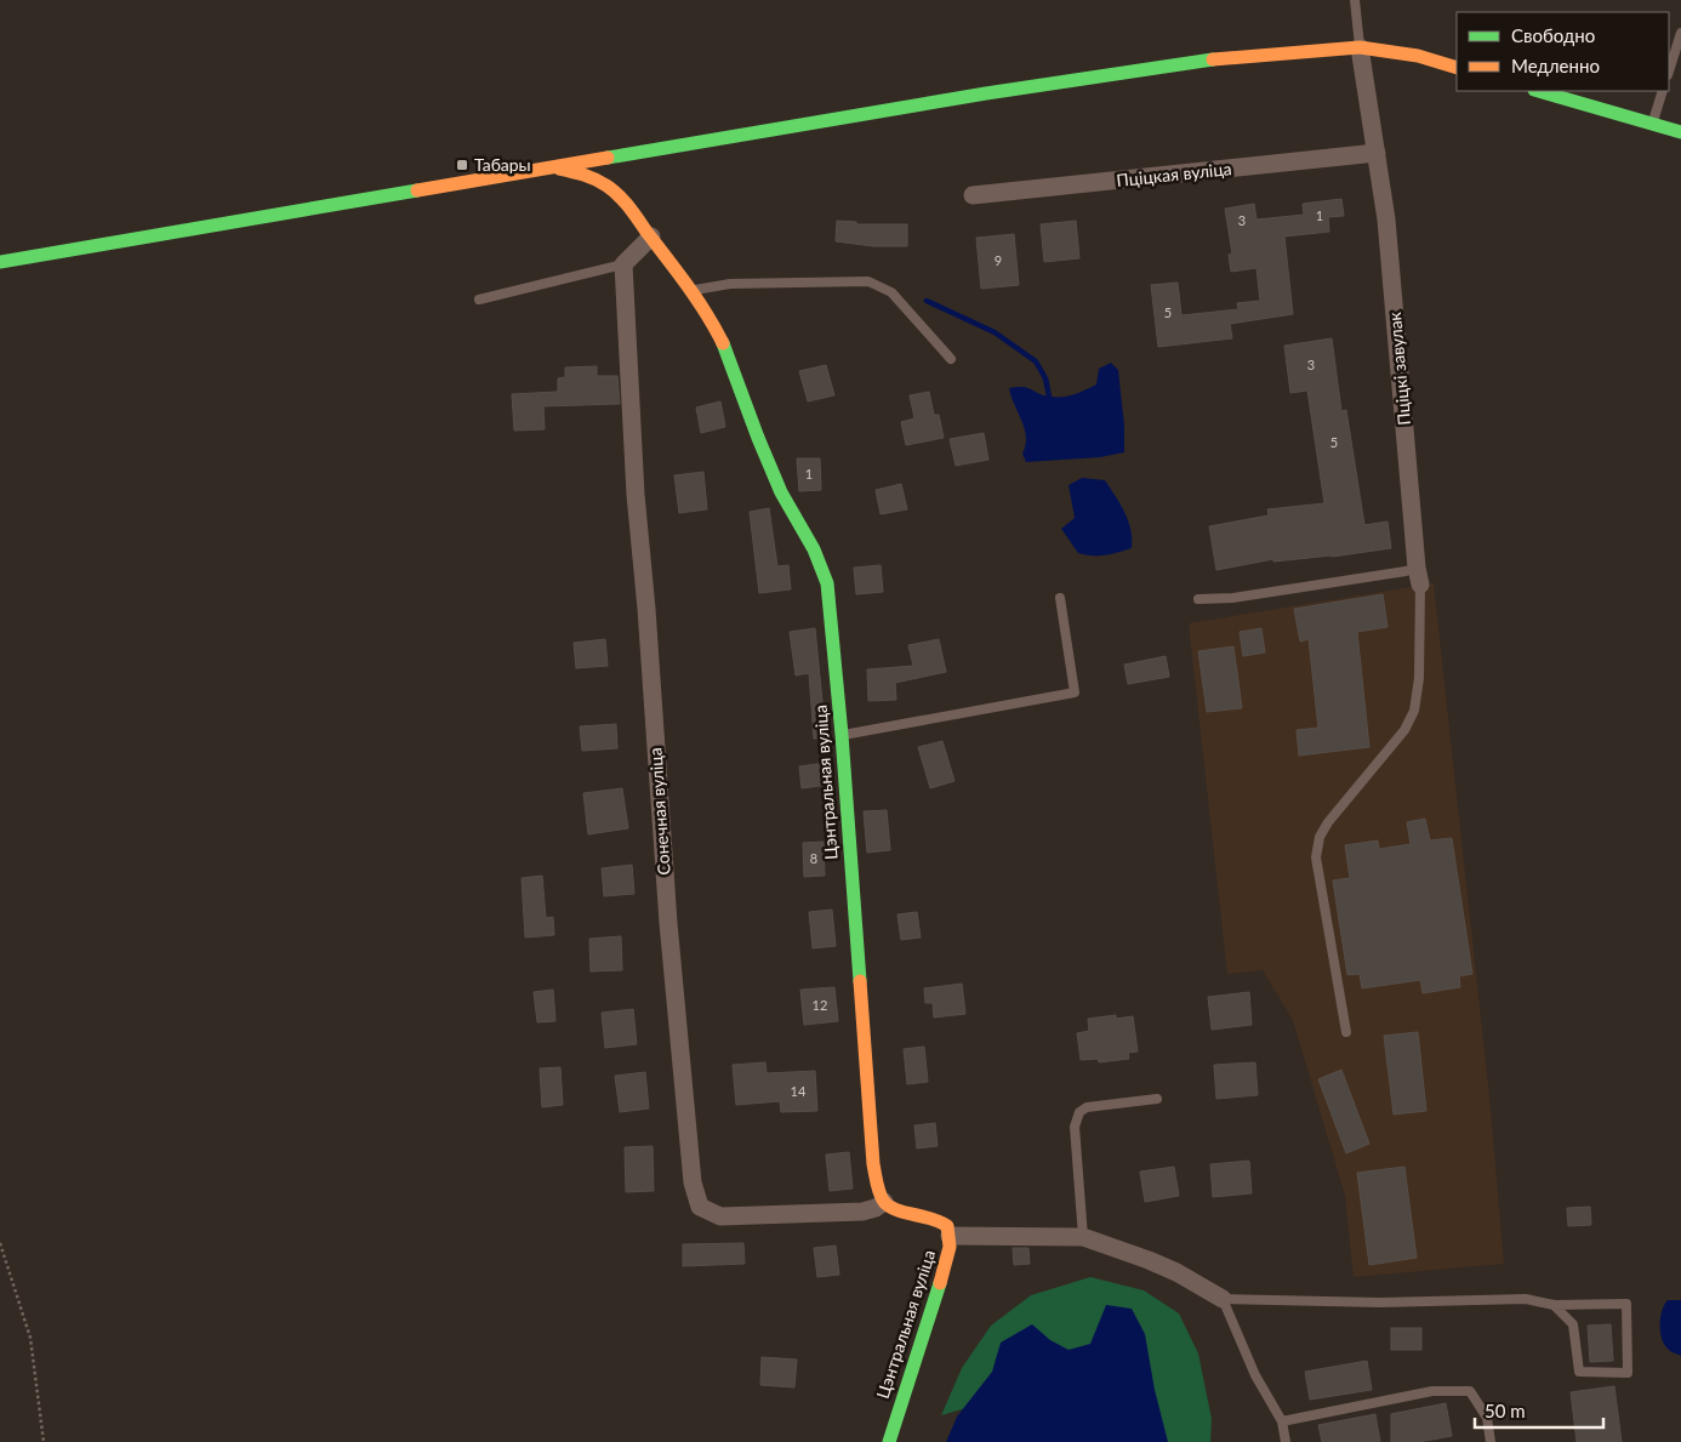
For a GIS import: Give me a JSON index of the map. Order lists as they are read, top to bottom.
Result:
{
  "streets": {
    "street": [
      "Пціцкая вуліца",
      "Пціцкі завулак",
      "Цэнтральная вуліца",
      "Сонечная вуліца"
    ]
  },
  "crossings": [
    ["Пціцкая вуліца", "Пціцкі завулак"],
    ["Цэнтральная вуліца", "Сонечная вуліца"]
  ],
  "places": {
    "transit": ["Табары"]
  },
  "house_numbers": [
    "1",
    "3",
    "9",
    "5",
    "3",
    "5",
    "1",
    "8",
    "12",
    "14"
  ],
  "legend": ["Свободно", "Медленно"],
  "scale_bar": "50 m"
}
